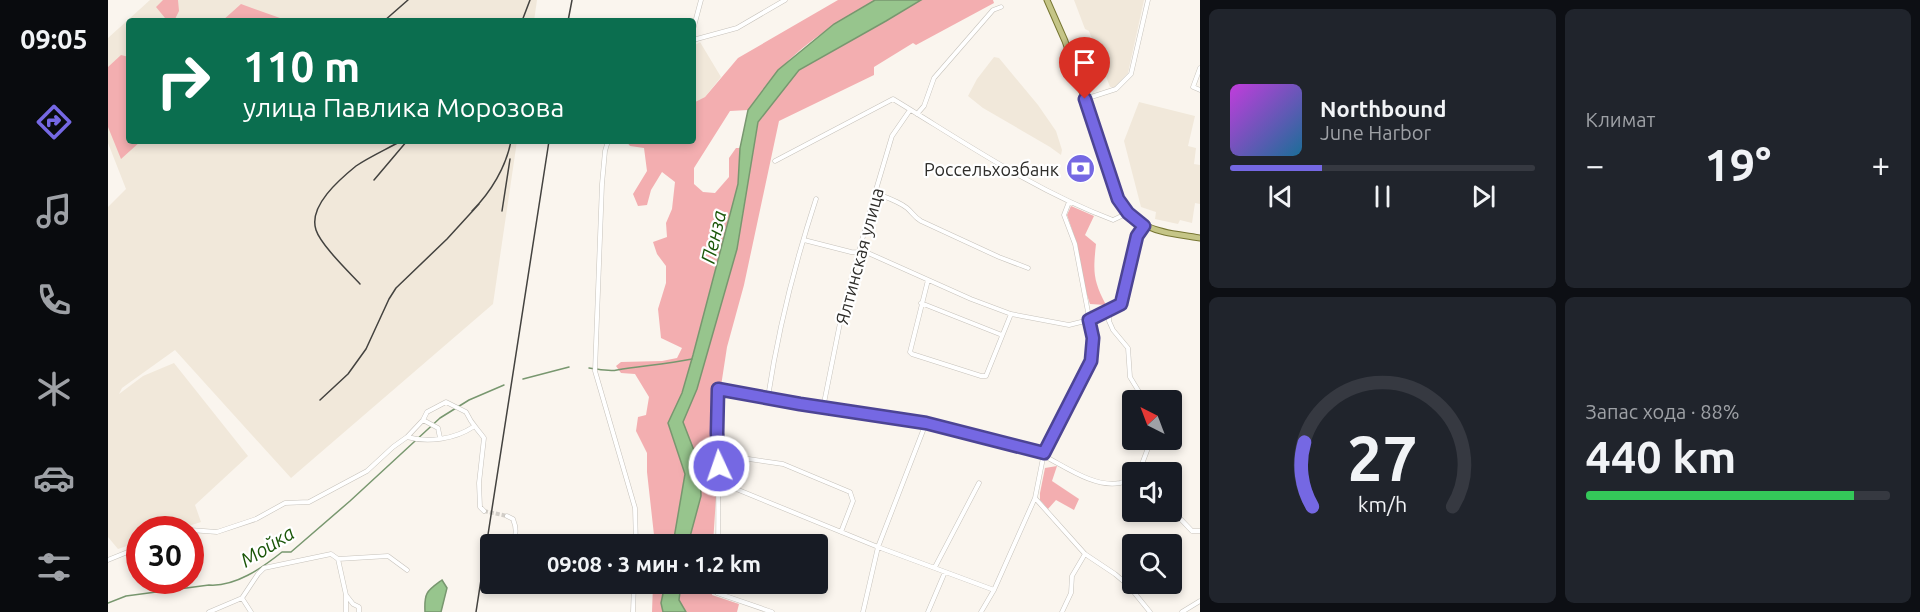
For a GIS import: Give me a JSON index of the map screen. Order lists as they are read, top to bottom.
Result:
{
  "streets": {
    "street": ["Ялтинская улица"]
  },
  "water": ["Пенза", "Мойка"],
  "places": {
    "bank": ["Россельхозбанк"]
  },
  "north": "top left",
  "page": {
    "tabs": "09:05",
    "tile": [
      "Климат",
      ["Запас хода · 88%", "440 km"]
    ],
    "turn": ["110 m", "улица Павлика Морозова"],
    "song": ["Northbound", "June Harbor"],
    "heat": ["−", "19°", "+"],
    "limit": "30",
    "trip": "09:08 · 3 мин · 1.2 km",
    "gauge": ["27", "km/h"]
  }
}
